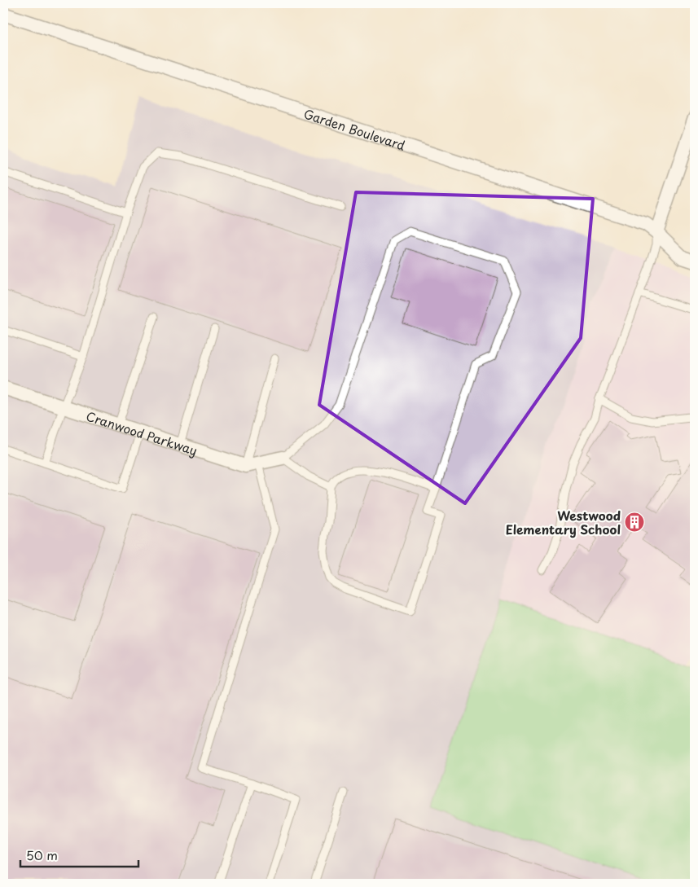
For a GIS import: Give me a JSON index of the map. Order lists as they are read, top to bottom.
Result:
{
  "streets": {
    "street": ["Garden Boulevard", "Cranwood Parkway"]
  },
  "places": {
    "building": ["Westwood Elementary School"]
  },
  "scale_bar": "50 m"
}
